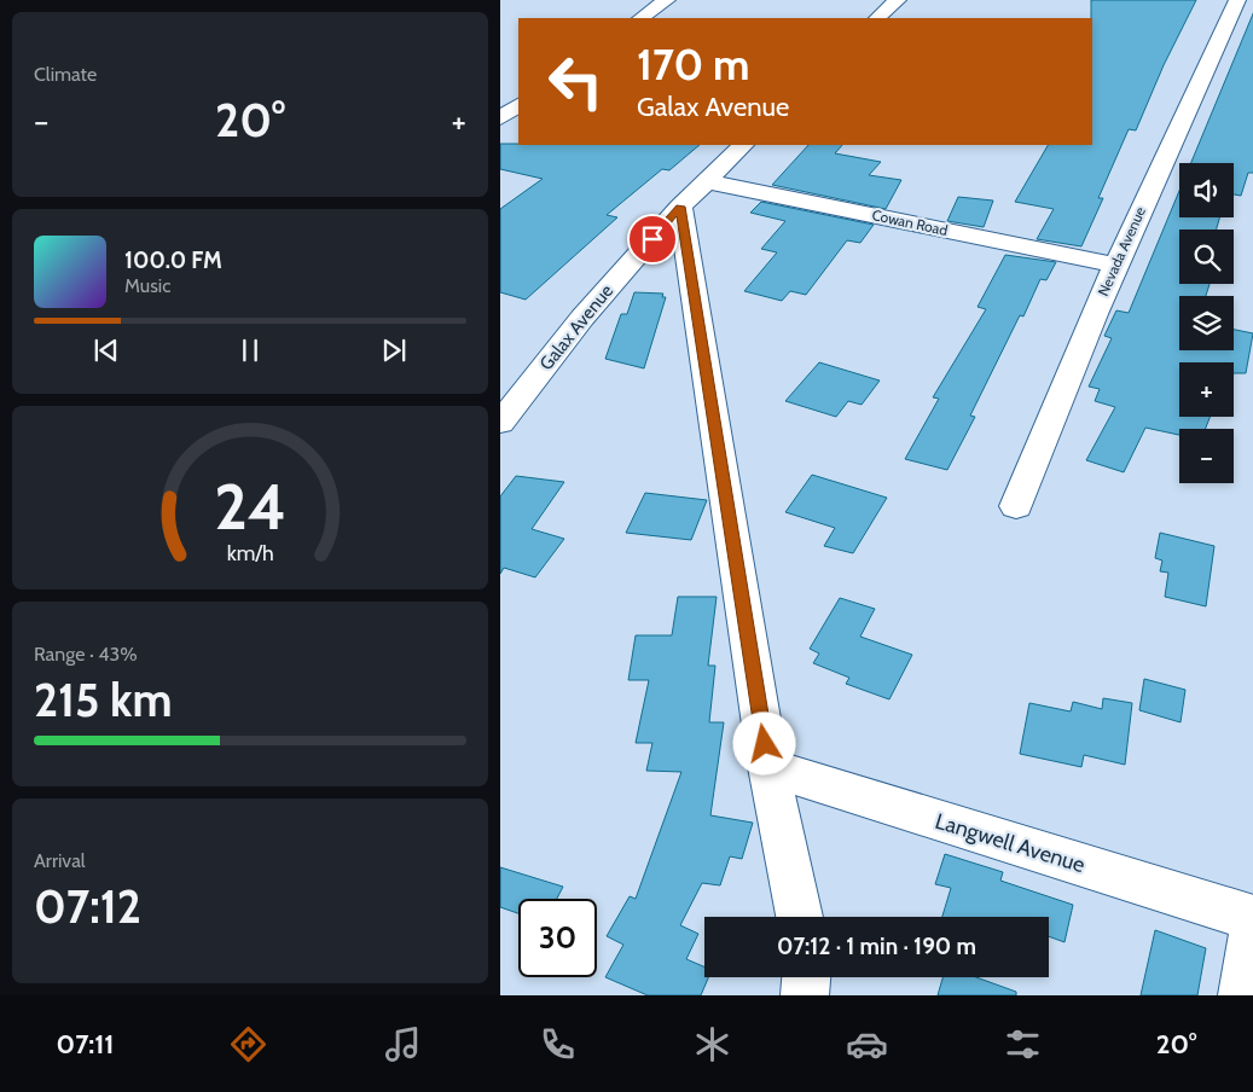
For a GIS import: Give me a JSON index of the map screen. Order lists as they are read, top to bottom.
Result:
{
  "streets": {
    "street": [
      "Cowan Road",
      "Nevada Avenue",
      "Galax Avenue",
      "Langwell Avenue"
    ]
  },
  "crossings": [
    ["Cowan Road", "Nevada Avenue"],
    ["Cowan Road", "Galax Avenue"]
  ],
  "page": {
    "tile": [
      "Climate",
      ["Range · 43%", "215 km"],
      ["Arrival", "07:12"]
    ],
    "turn": ["170 m", "Galax Avenue"],
    "heat": ["−", "20°", "+"],
    "map_buttons": ["+", "−"],
    "song": ["100.0 FM", "Music"],
    "limit": "30",
    "trip": "07:12 · 1 min · 190 m",
    "tabs": ["07:11", "20°"],
    "gauge": ["24", "km/h"]
  }
}
